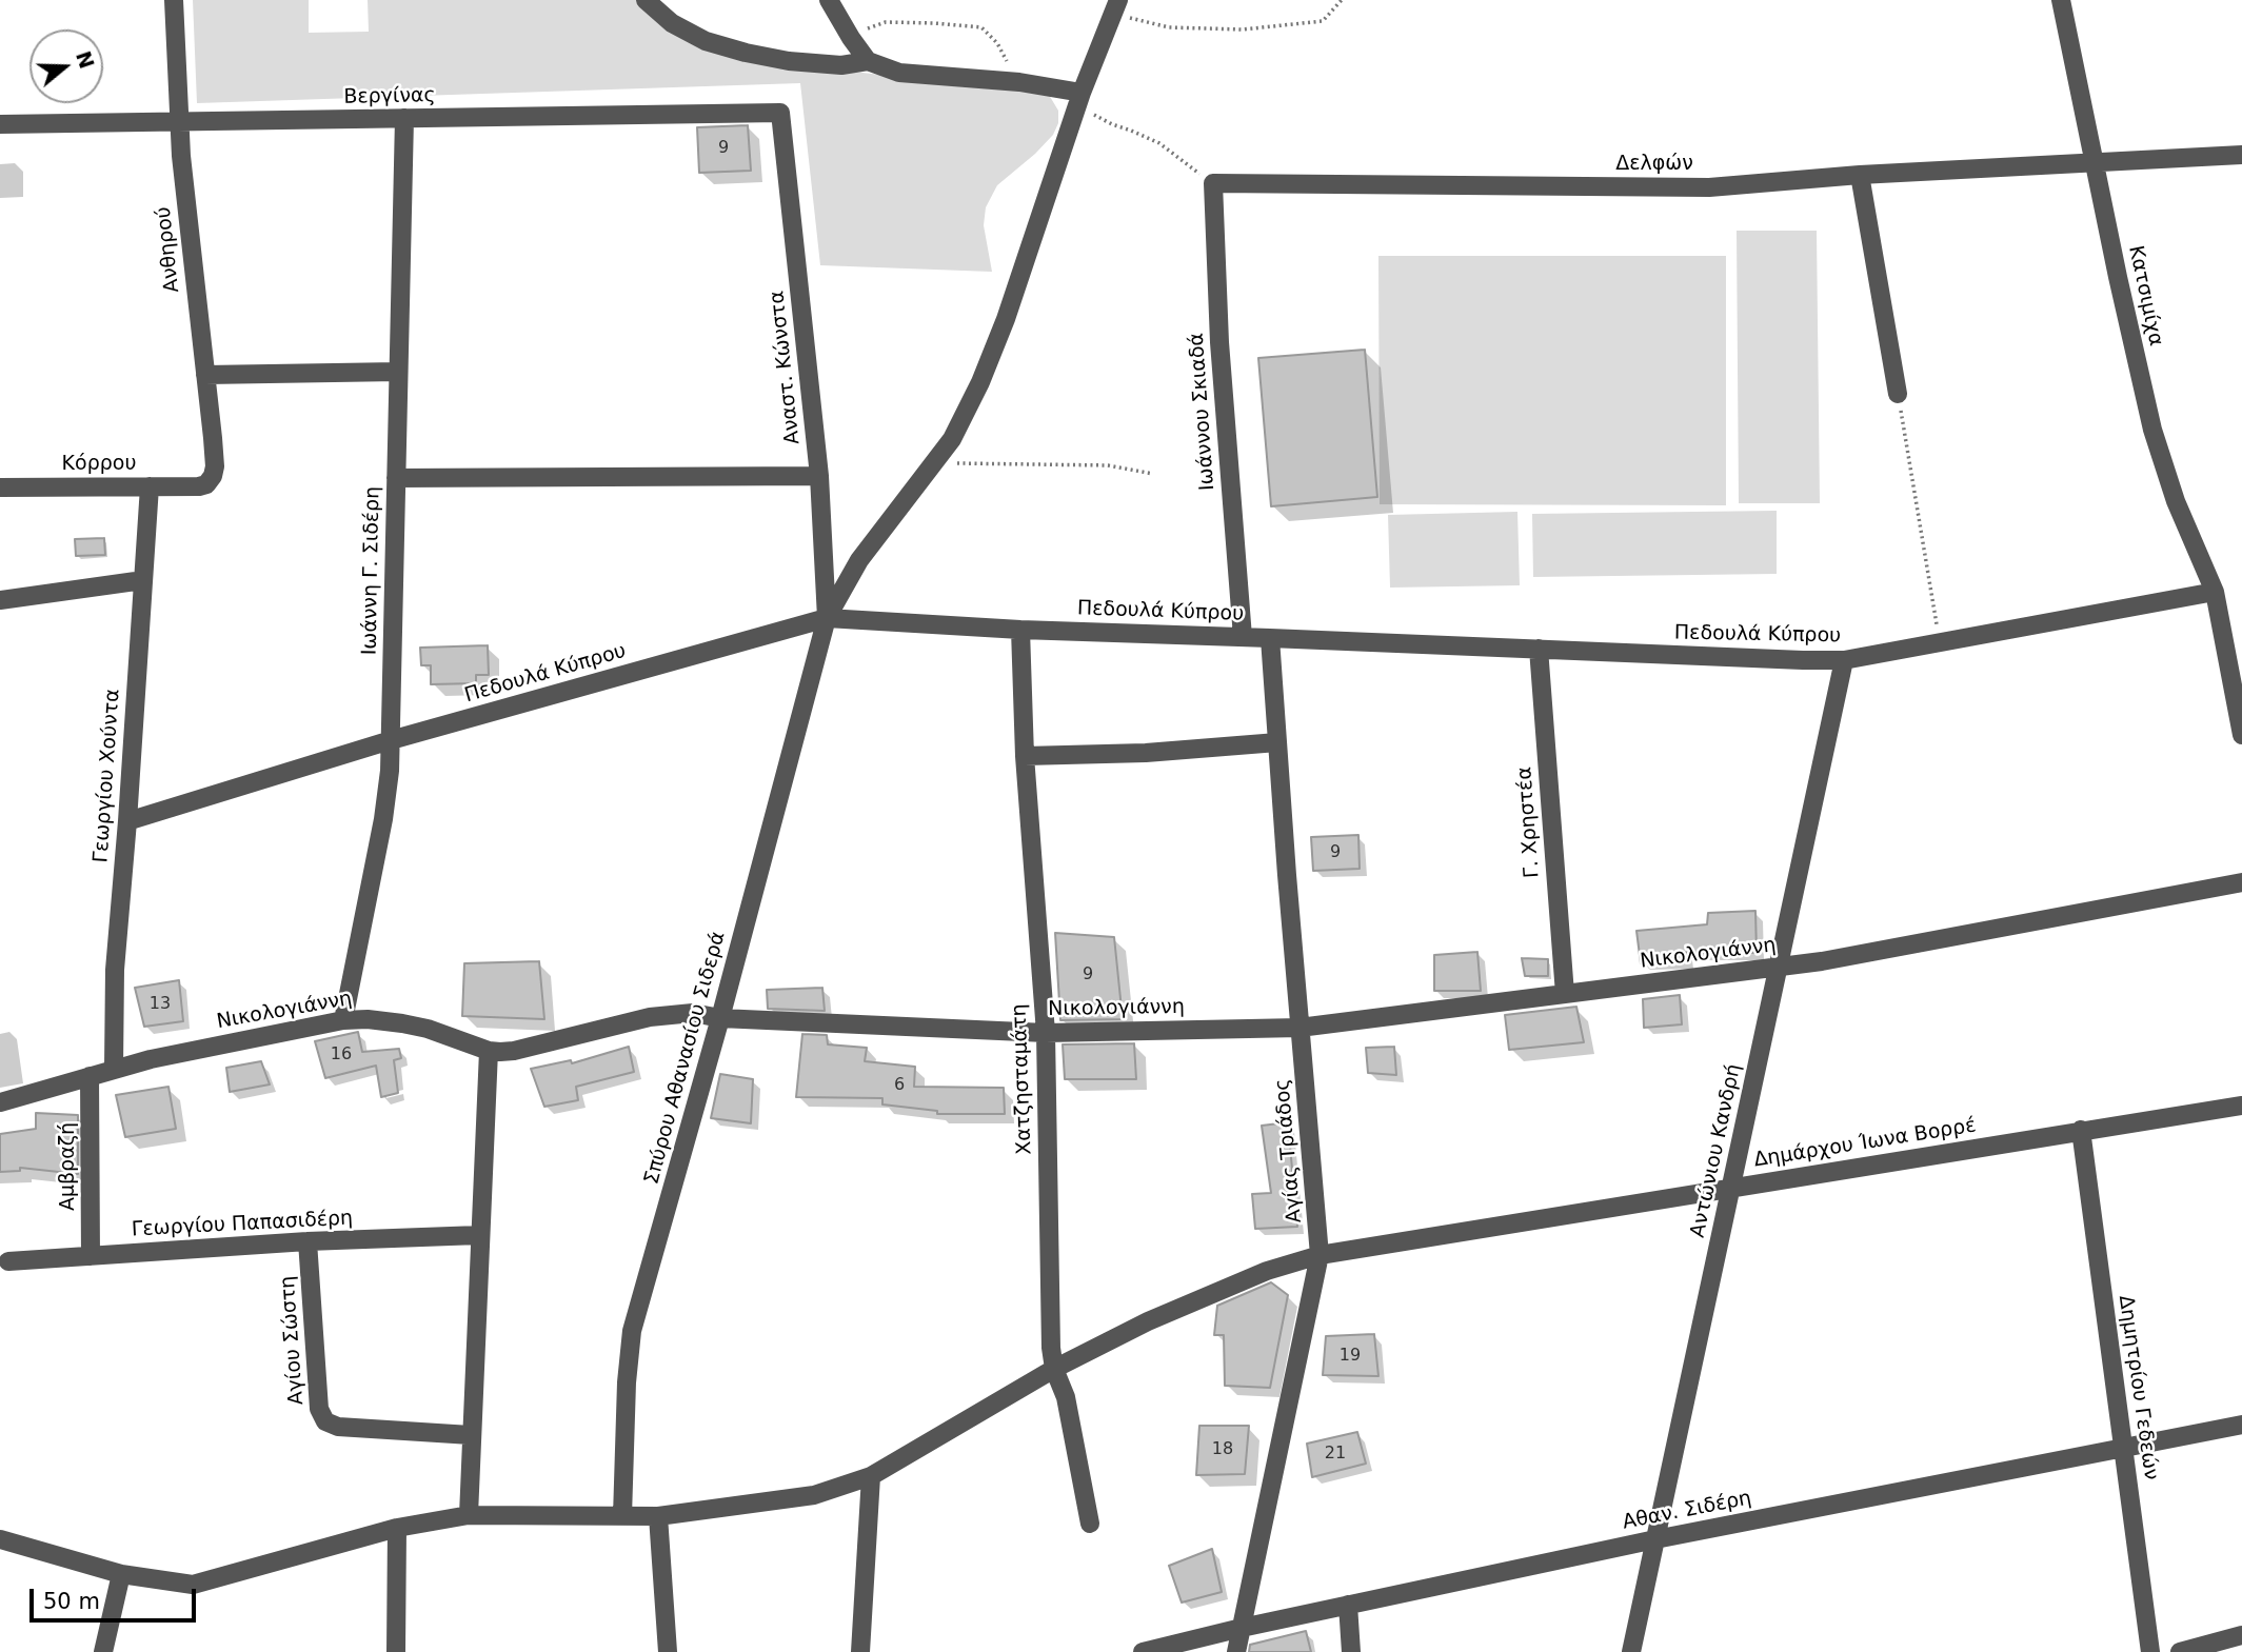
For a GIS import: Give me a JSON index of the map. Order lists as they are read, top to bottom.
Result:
{
  "streets": {
    "street": [
      "Βεργίνας",
      "Δελφών",
      "Ανθηρού",
      "Κατσιμίχα",
      "Αναστ. Κώνστα",
      "Ιωάννου Σκιαδά",
      "Κόρρου",
      "Ιωάννη Γ. Σιδέρη",
      "Πεδουλά Κύπρου",
      "Γεωργίου Χούντα",
      "Γ. Χρηστέα",
      "Νικολογιάννη",
      "Σπύρου Αθανασίου Σιδερά",
      "Χατζησταμάτη",
      "Δημάρχου Ίωνα Βορρέ",
      "Αγίας Τριάδος",
      "Αντώνιου Κανδρή",
      "Αμβραζή",
      "Γεωργίου Παπασιδέρη",
      "Αγίου Σώστη",
      "Δημητρίου Γεδεών",
      "Αθαν. Σιδέρη"
    ]
  },
  "crossings": [
    ["Βεργίνας", "Ανθηρού"],
    ["Βεργίνας", "Αναστ. Κώνστα"],
    ["Βεργίνας", "Ιωάννη Γ. Σιδέρη"],
    ["Δελφών", "Κατσιμίχα"],
    ["Δελφών", "Ιωάννου Σκιαδά"],
    ["Ανθηρού", "Κόρρου"],
    ["Κατσιμίχα", "Πεδουλά Κύπρου"],
    ["Αναστ. Κώνστα", "Πεδουλά Κύπρου"],
    ["Αναστ. Κώνστα", "Σπύρου Αθανασίου Σιδερά"],
    ["Ιωάννου Σκιαδά", "Πεδουλά Κύπρου"],
    ["Κόρρου", "Γεωργίου Χούντα"],
    ["Ιωάννη Γ. Σιδέρη", "Πεδουλά Κύπρου"],
    ["Ιωάννη Γ. Σιδέρη", "Νικολογιάννη"],
    ["Πεδουλά Κύπρου", "Γεωργίου Χούντα"],
    ["Πεδουλά Κύπρου", "Γ. Χρηστέα"],
    ["Πεδουλά Κύπρου", "Σπύρου Αθανασίου Σιδερά"],
    ["Πεδουλά Κύπρου", "Χατζησταμάτη"],
    ["Πεδουλά Κύπρου", "Αγίας Τριάδος"],
    ["Πεδουλά Κύπρου", "Αντώνιου Κανδρή"],
    ["Γεωργίου Χούντα", "Νικολογιάννη"],
    ["Γ. Χρηστέα", "Νικολογιάννη"],
    ["Νικολογιάννη", "Σπύρου Αθανασίου Σιδερά"],
    ["Νικολογιάννη", "Χατζησταμάτη"],
    ["Νικολογιάννη", "Αγίας Τριάδος"],
    ["Νικολογιάννη", "Αντώνιου Κανδρή"],
    ["Νικολογιάννη", "Αμβραζή"],
    ["Σπύρου Αθανασίου Σιδερά", "Δημάρχου Ίωνα Βορρέ"],
    ["Χατζησταμάτη", "Δημάρχου Ίωνα Βορρέ"],
    ["Δημάρχου Ίωνα Βορρέ", "Αγίας Τριάδος"],
    ["Δημάρχου Ίωνα Βορρέ", "Αντώνιου Κανδρή"],
    ["Δημάρχου Ίωνα Βορρέ", "Δημητρίου Γεδεών"],
    ["Αγίας Τριάδος", "Αθαν. Σιδέρη"],
    ["Αντώνιου Κανδρή", "Αθαν. Σιδέρη"],
    ["Αμβραζή", "Γεωργίου Παπασιδέρη"],
    ["Γεωργίου Παπασιδέρη", "Αγίου Σώστη"],
    ["Δημητρίου Γεδεών", "Αθαν. Σιδέρη"]
  ],
  "house_numbers": [
    "9",
    "9",
    "9",
    "13",
    "16",
    "6",
    "19",
    "18",
    "21"
  ],
  "scale_bar": "50 m",
  "north": "right"
}
